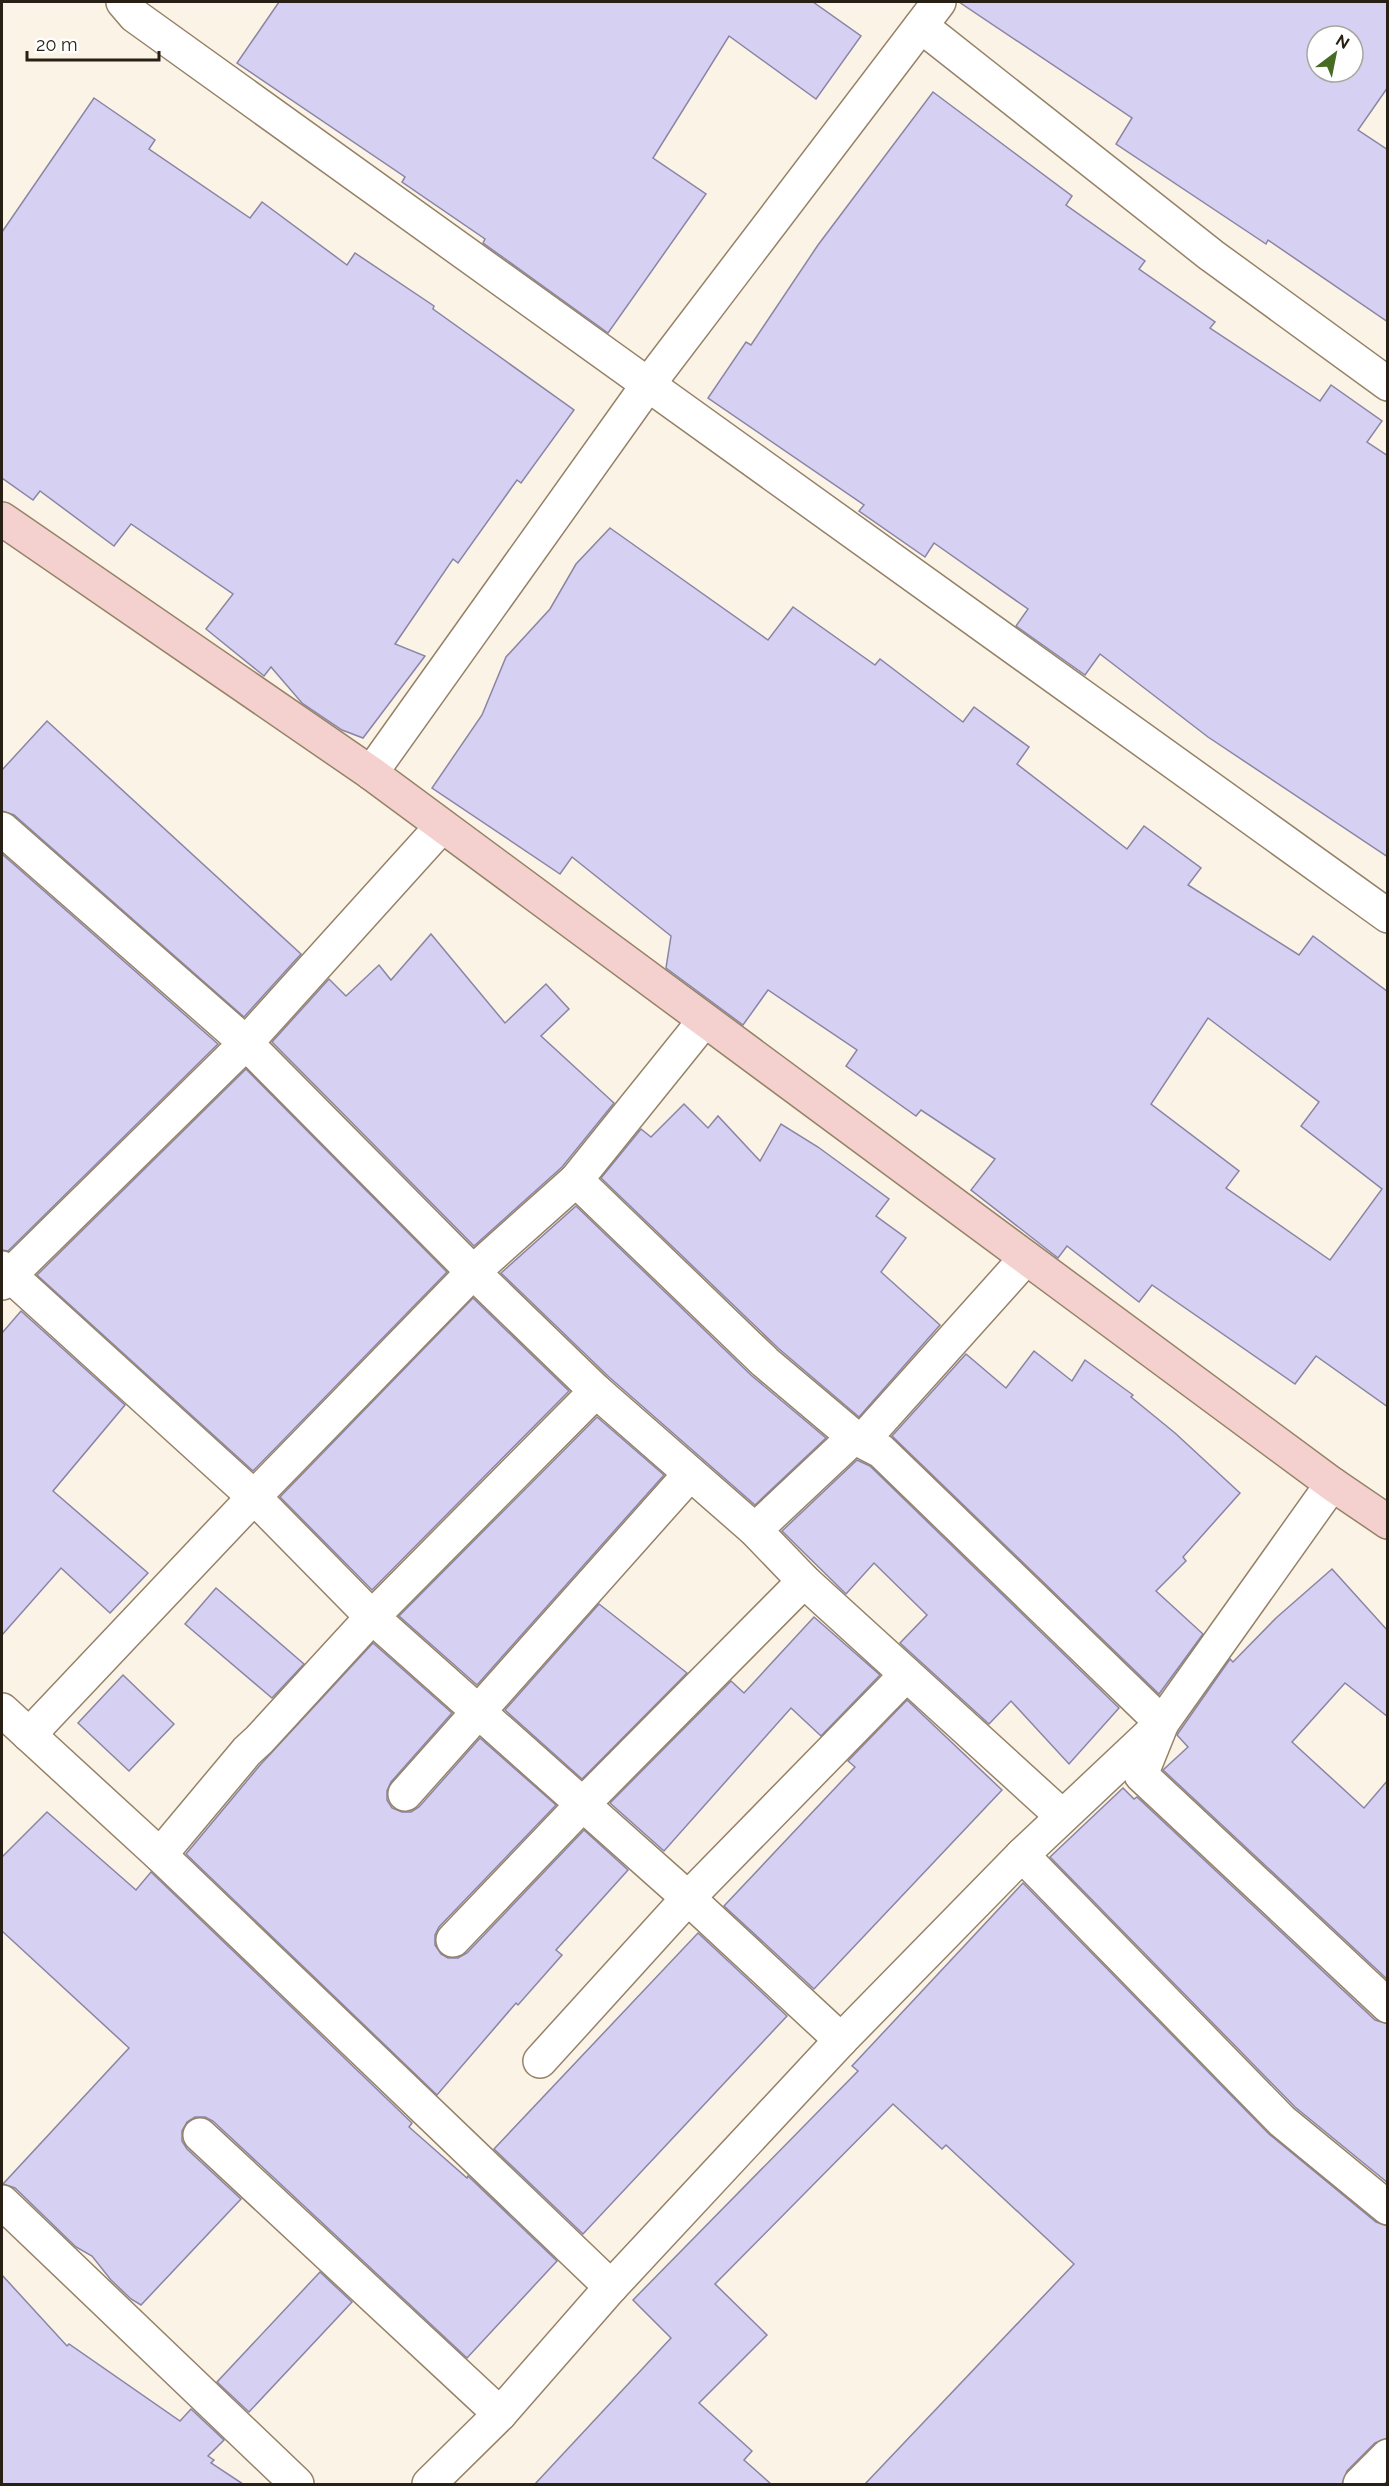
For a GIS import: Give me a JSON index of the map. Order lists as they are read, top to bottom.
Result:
{
  "scale_bar": "20 m",
  "north": "top right"
}
